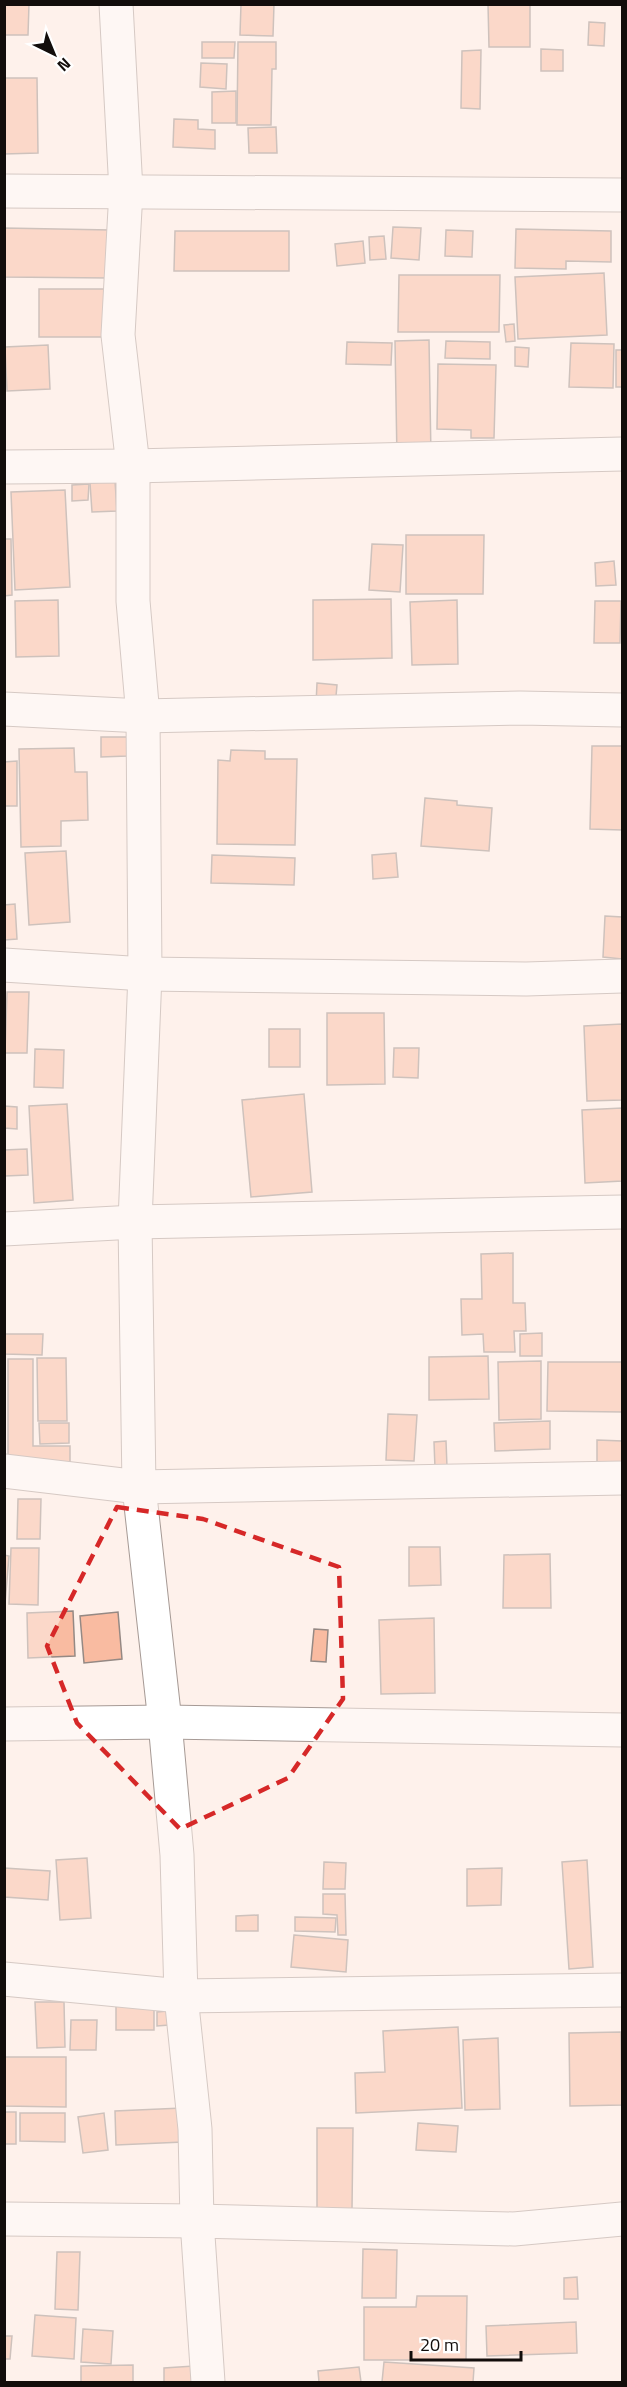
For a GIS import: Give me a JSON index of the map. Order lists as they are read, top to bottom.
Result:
{
  "scale_bar": "20 m",
  "north": "bottom right"
}
